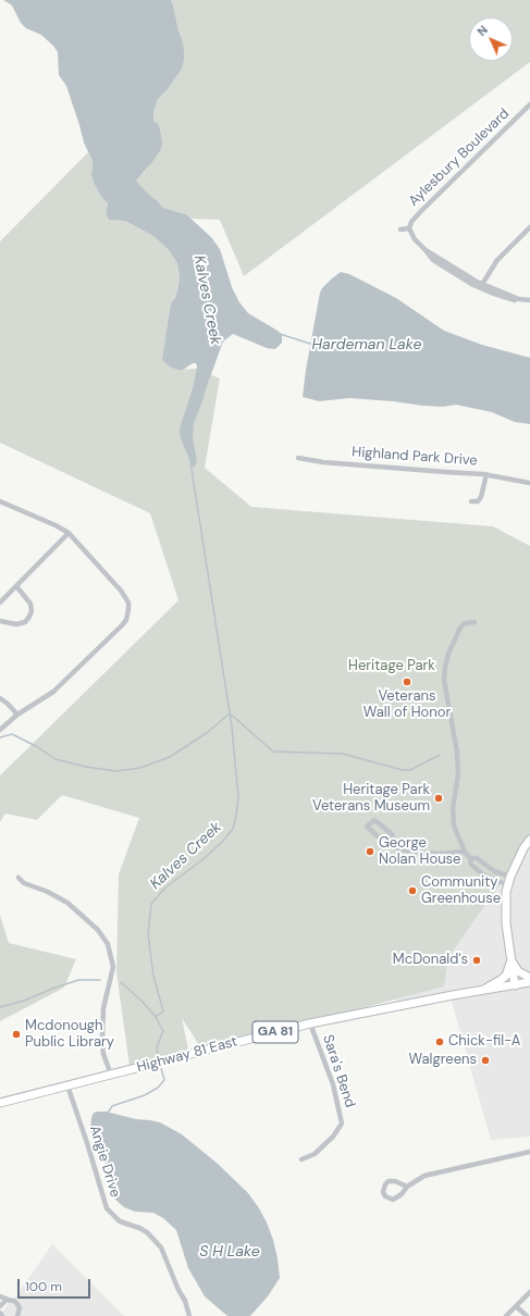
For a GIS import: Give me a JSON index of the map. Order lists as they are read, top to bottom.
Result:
{
  "streets": {
    "main road": ["GA 81", "Highway 81 East"],
    "street": [
      "Aylesbury Boulevard",
      "Highland Park Drive",
      "Sara's Bend",
      "Angie Drive"
    ]
  },
  "crossings": [
    ["Highway 81 East", "Sara's Bend"],
    ["Highway 81 East", "Angie Drive"]
  ],
  "water": ["Kalves Creek", "Hardeman Lake", "S H Lake"],
  "parks": ["Heritage Park"],
  "places": [
    "Veterans Wall of Honor",
    "Heritage Park Veterans Museum",
    "George Nolan House",
    "Community Greenhouse",
    "McDonald's",
    "Mcdonough Public Library",
    "Chick-fil-A",
    "Walgreens"
  ],
  "scale_bar": "100 m",
  "north": "top left"
}
